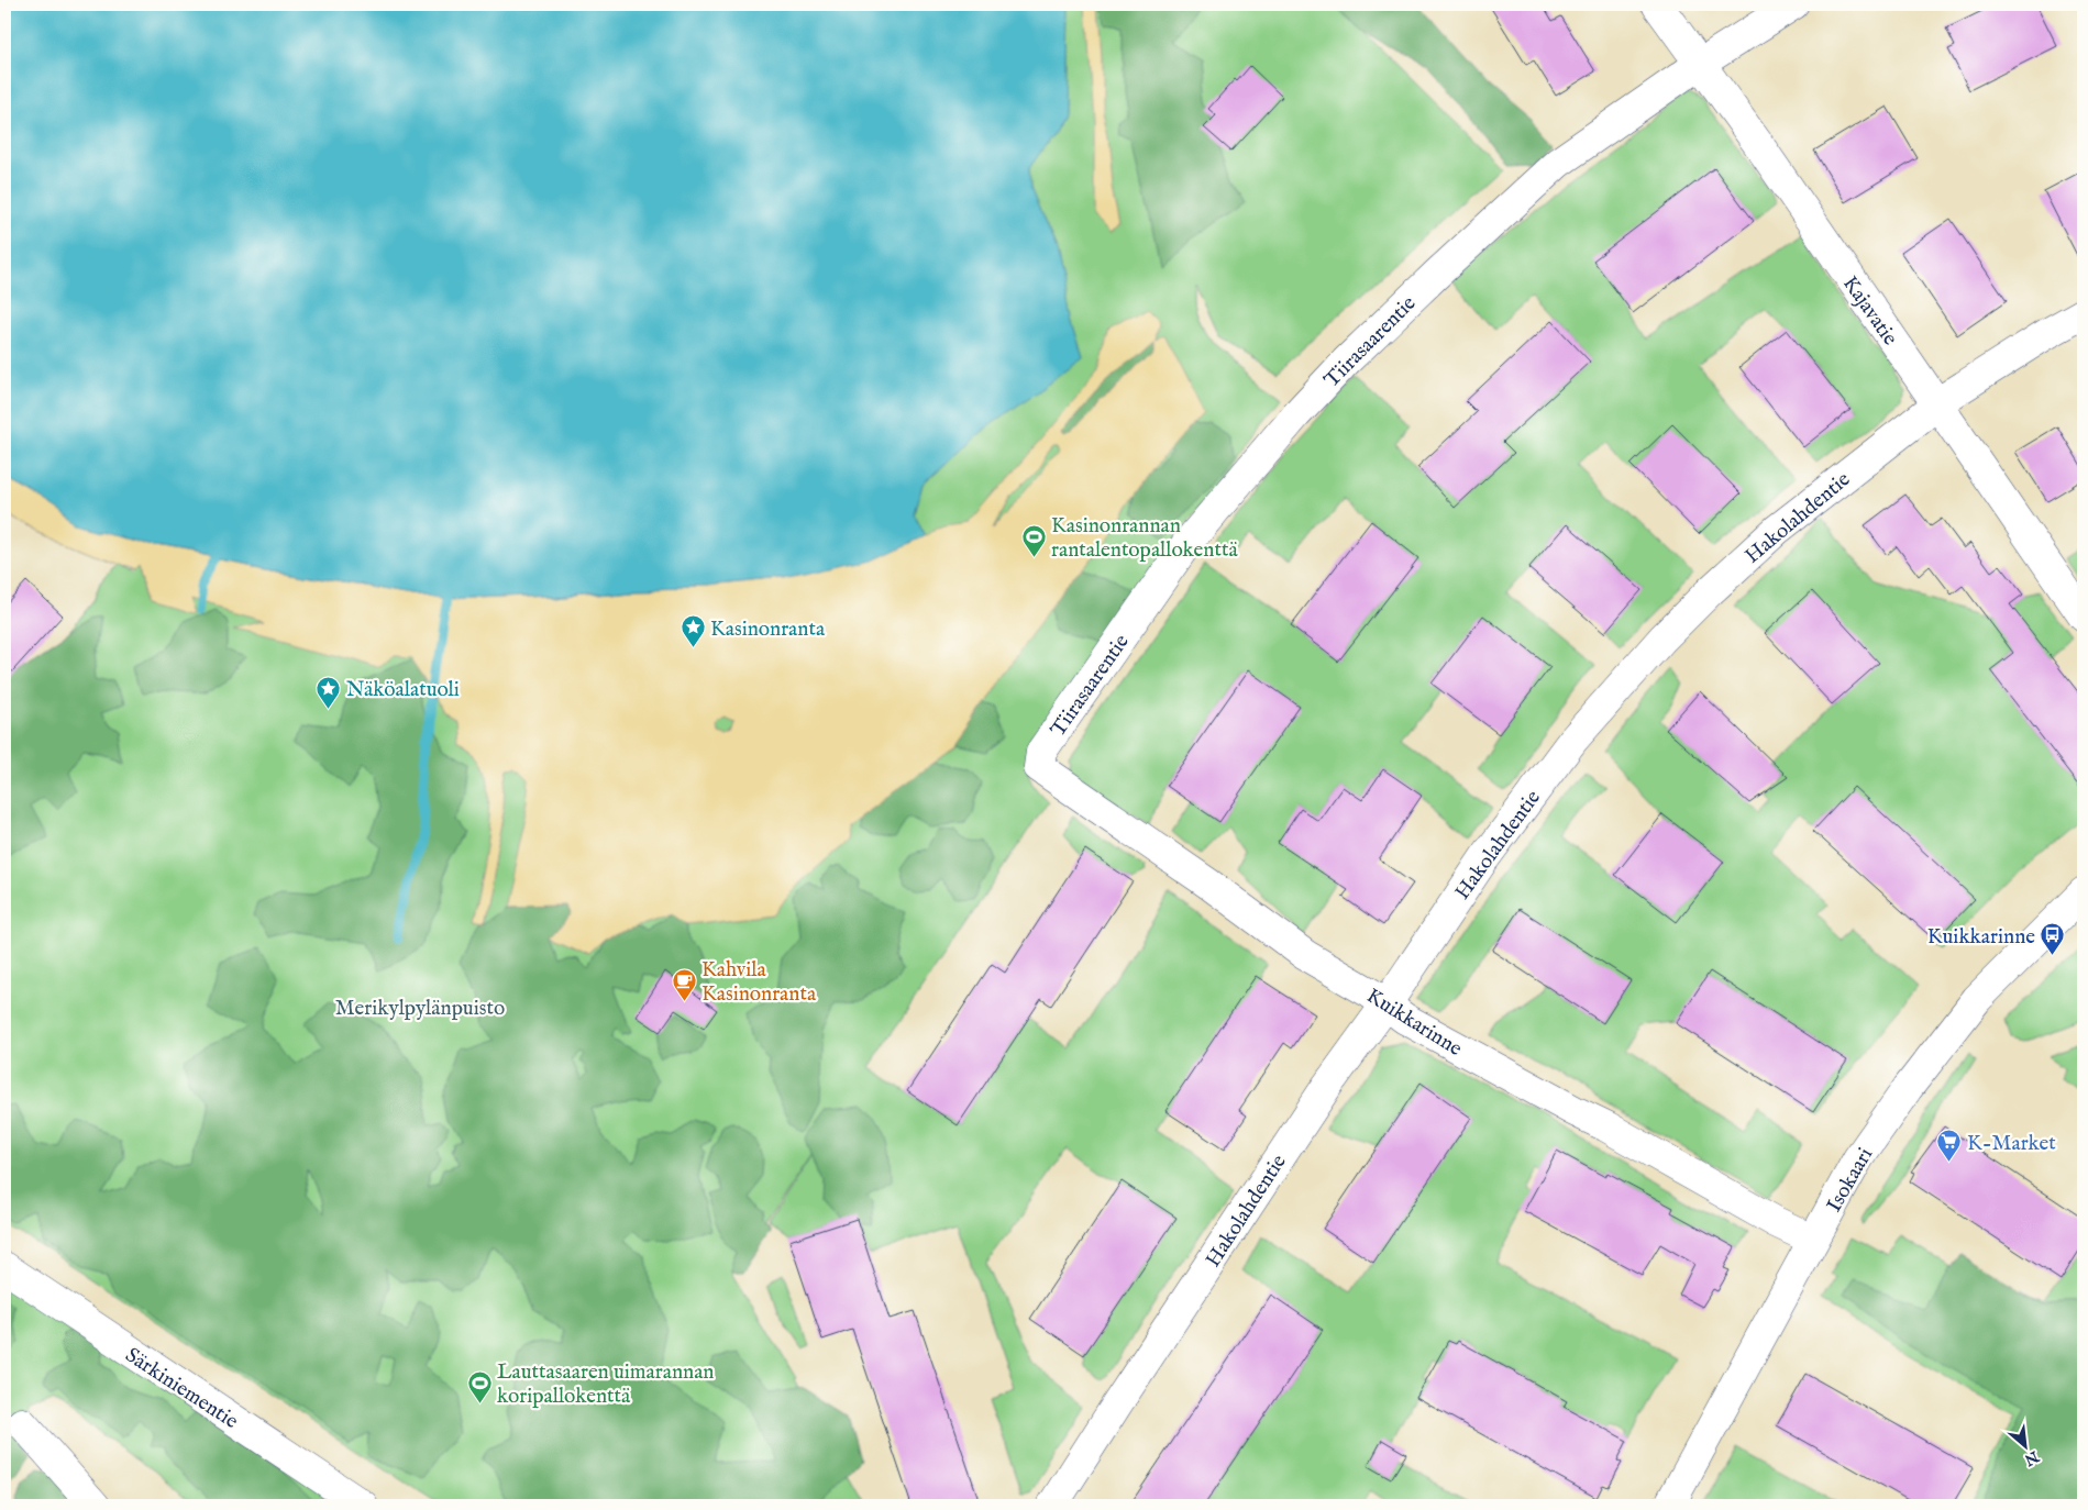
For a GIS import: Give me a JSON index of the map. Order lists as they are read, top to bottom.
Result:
{
  "streets": {
    "street": [
      "Kajavatie",
      "Tiirasaarentie",
      "Hakolahdentie",
      "Kuikkarinne",
      "Isokaari",
      "Särkiniementie"
    ]
  },
  "crossings": [
    ["Kajavatie", "Tiirasaarentie"],
    ["Kajavatie", "Hakolahdentie"],
    ["Tiirasaarentie", "Kuikkarinne"],
    ["Hakolahdentie", "Kuikkarinne"],
    ["Kuikkarinne", "Isokaari"]
  ],
  "parks": ["Merikylpylänpuisto"],
  "places": {
    "sports": ["Kasinonrannan rantalentopallokenttä", "Lauttasaaren uimarannan koripallokenttä"],
    "place": ["Kasinonranta", "Näköalatuoli"],
    "bus stop": ["Kuikkarinne"],
    "cafe": ["Kahvila Kasinonranta"],
    "supermarket": ["K-Market"]
  },
  "north": "bottom right"
}
